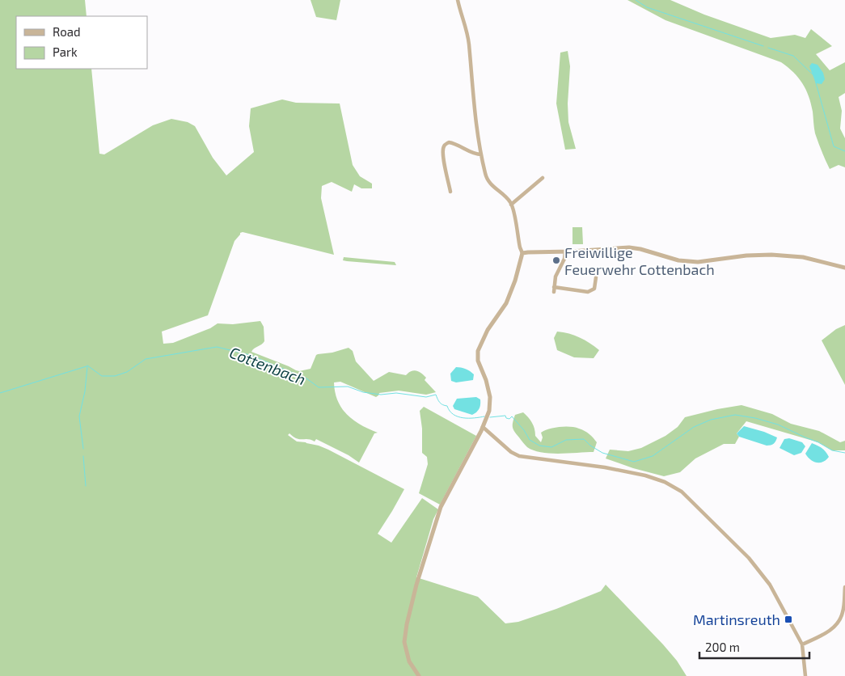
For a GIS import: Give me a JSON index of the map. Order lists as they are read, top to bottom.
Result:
{
  "water": ["Cottenbach"],
  "places": {
    "other": ["Freiwillige Feuerwehr Cottenbach"],
    "transit": ["Martinsreuth"]
  },
  "legend": ["Road", "Park"],
  "scale_bar": "200 m"
}
